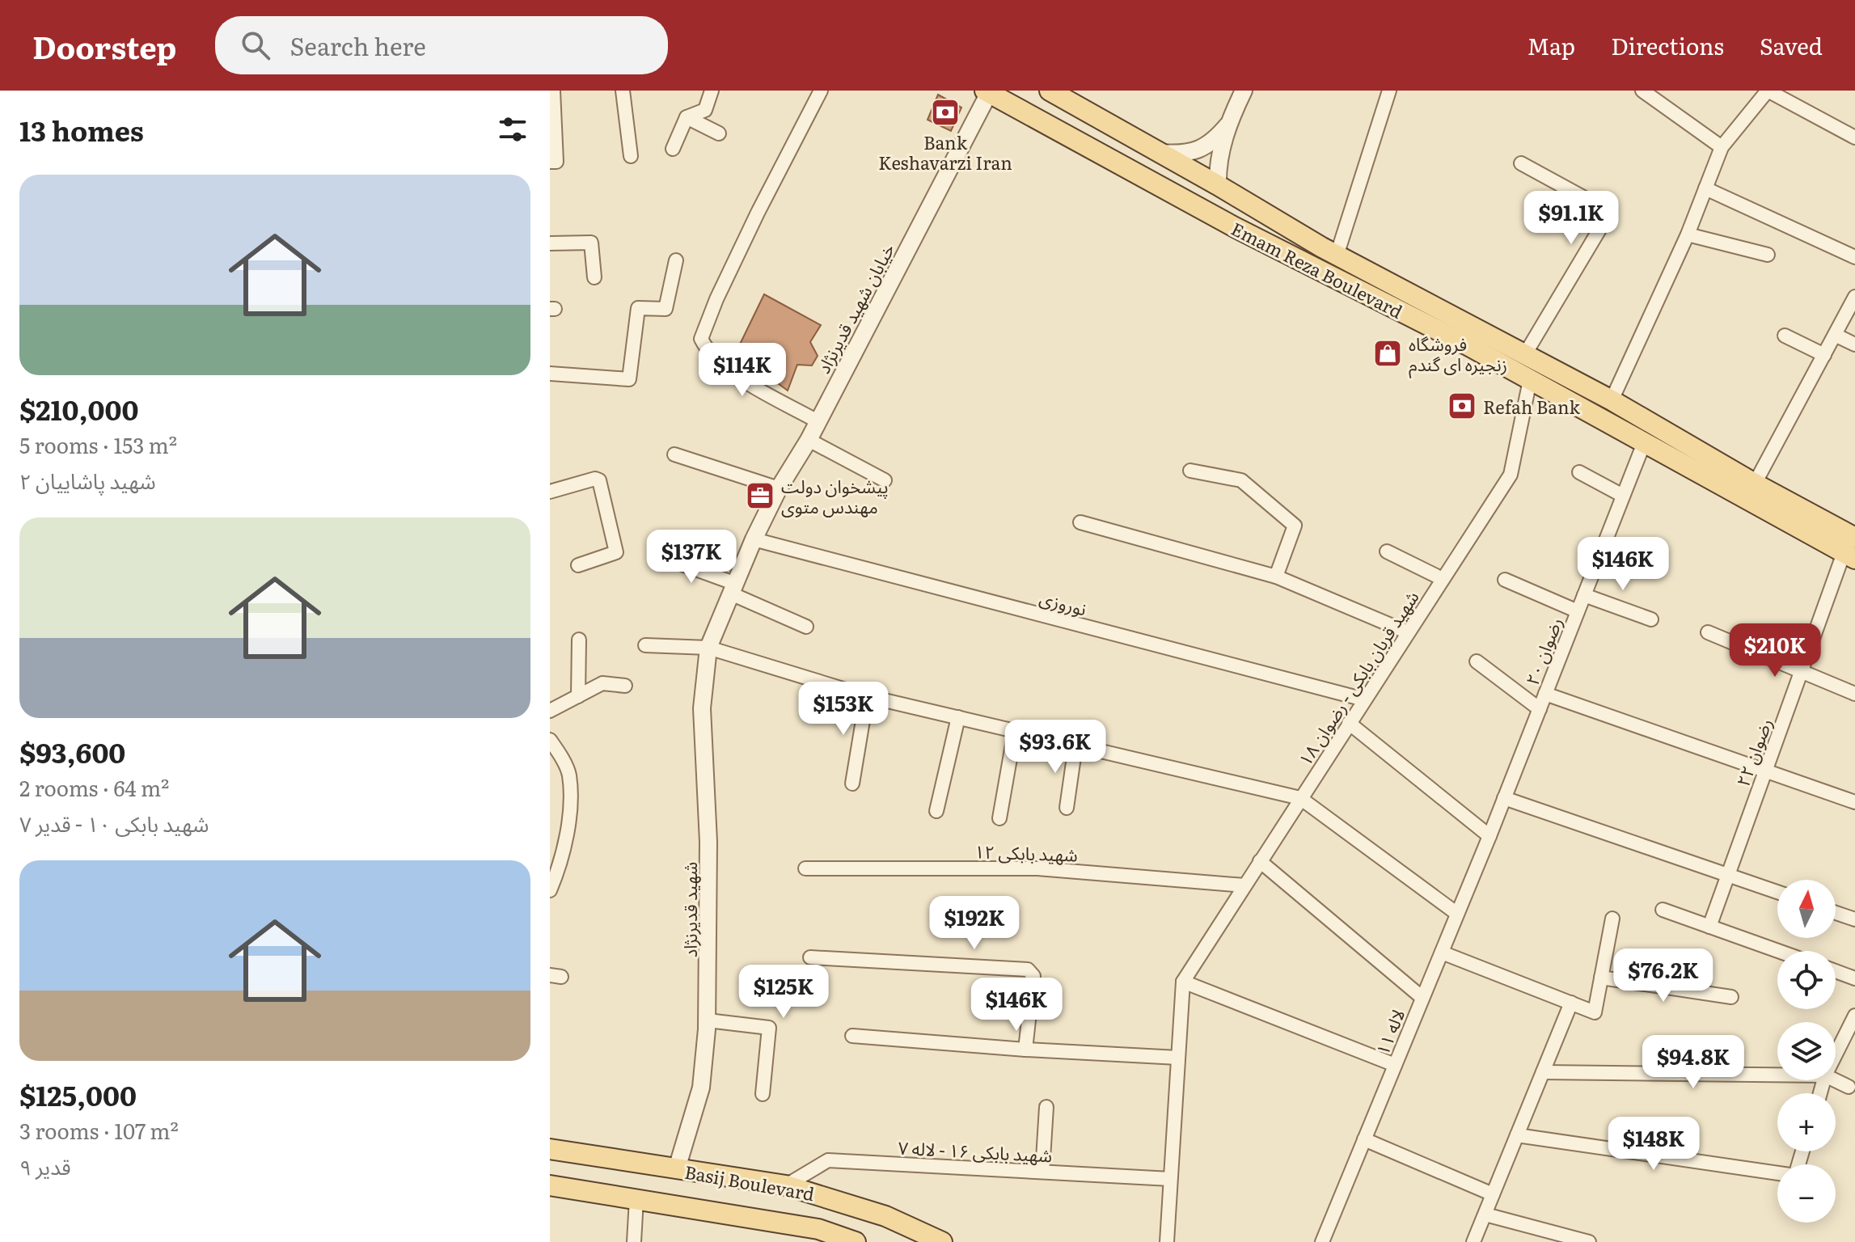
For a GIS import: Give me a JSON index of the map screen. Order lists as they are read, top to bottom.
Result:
{
  "streets": {
    "main road": ["Emam Reza Boulevard", "Basij Boulevard"],
    "street": [
      "خيابان شهيد قديرنژاد",
      "نوروزی",
      "رضوان ۲۰",
      "شهید قربان بابکی - رضوان ۱۸",
      "رضوان ۲۲",
      "شهید بابکی ۱۲",
      "شهید قدیرنژاد",
      "لاله ۱۱",
      "شهید بابکی ۱۶ - لاله ۷"
    ]
  },
  "crossings": [
    ["Emam Reza Boulevard", "خيابان شهيد قديرنژاد"],
    ["Emam Reza Boulevard", "رضوان ۲۰"],
    ["Emam Reza Boulevard", "شهید قربان بابکی - رضوان ۱۸"],
    ["Emam Reza Boulevard", "رضوان ۲۲"],
    ["خيابان شهيد قديرنژاد", "نوروزی"],
    ["خيابان شهيد قديرنژاد", "شهید قدیرنژاد"],
    ["نوروزی", "شهید قربان بابکی - رضوان ۱۸"],
    ["رضوان ۲۰", "لاله ۱۱"],
    ["شهید قربان بابکی - رضوان ۱۸", "شهید بابکی ۱۲"],
    ["شهید قدیرنژاد", "Basij Boulevard"],
    ["شهید بابکی ۱۶ - لاله ۷", "Basij Boulevard"]
  ],
  "places": {
    "bank": ["Bank Keshavarzi Iran", "Refah Bank"],
    "shop": ["فروشگاه زنجیره ای گندم"],
    "office": ["پیشخوان دولت مهندس متوی"]
  },
  "north": "top",
  "page": {
    "header": "Doorstep",
    "search": "Search here",
    "nav": ["Map", "Directions", "Saved"],
    "heading": "13 homes",
    "list": [
      {
        "name": "$210,000",
        "note": "5 rooms · 153 m² · شهید پاشاییان ۲"
      },
      {
        "name": "$93,600",
        "note": "2 rooms · 64 m² · شهید بابکی ۱۰ - قدیر ۷"
      },
      {
        "name": "$125,000",
        "note": "3 rooms · 107 m² · قدیر ۹"
      }
    ],
    "price": [
      "$91.1K",
      "$114K",
      "$137K",
      "$146K",
      "$210K",
      "$153K",
      "$93.6K",
      "$192K",
      "$76.2K",
      "$125K",
      "$146K",
      "$94.8K",
      "$148K"
    ],
    "map_buttons": ["+", "−"]
  }
}
